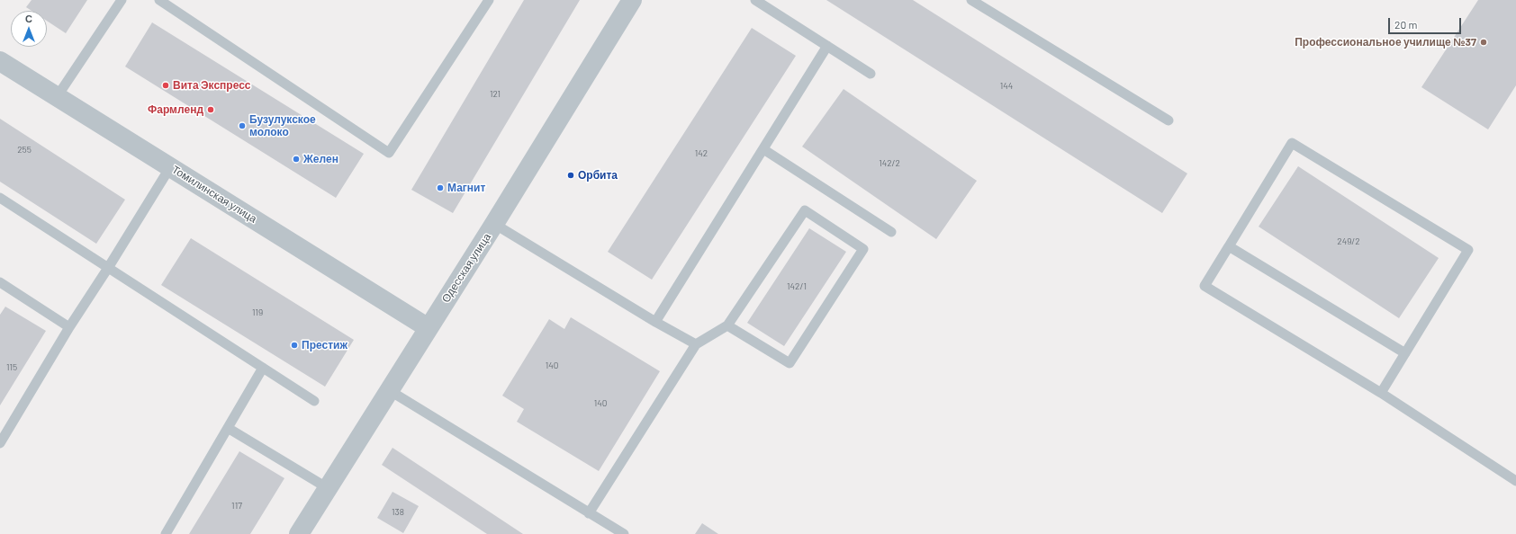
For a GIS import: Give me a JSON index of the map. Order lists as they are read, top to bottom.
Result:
{
  "streets": {
    "street": ["Томилинская улица", "Одесская улица"]
  },
  "crossings": [
    ["Томилинская улица", "Одесская улица"]
  ],
  "places": [
    "Профессиональное училище №37",
    "Вита Экспресс",
    "Фармленд",
    "Бузулукское молоко",
    "Желен",
    "Орбита",
    "Магнит",
    "Престиж"
  ],
  "house_numbers": [
    "144",
    "121",
    "255",
    "142",
    "142/2",
    "249/2",
    "142/1",
    "119",
    "140",
    "115",
    "140",
    "117",
    "138"
  ],
  "scale_bar": "20 m",
  "north": "top"
}
